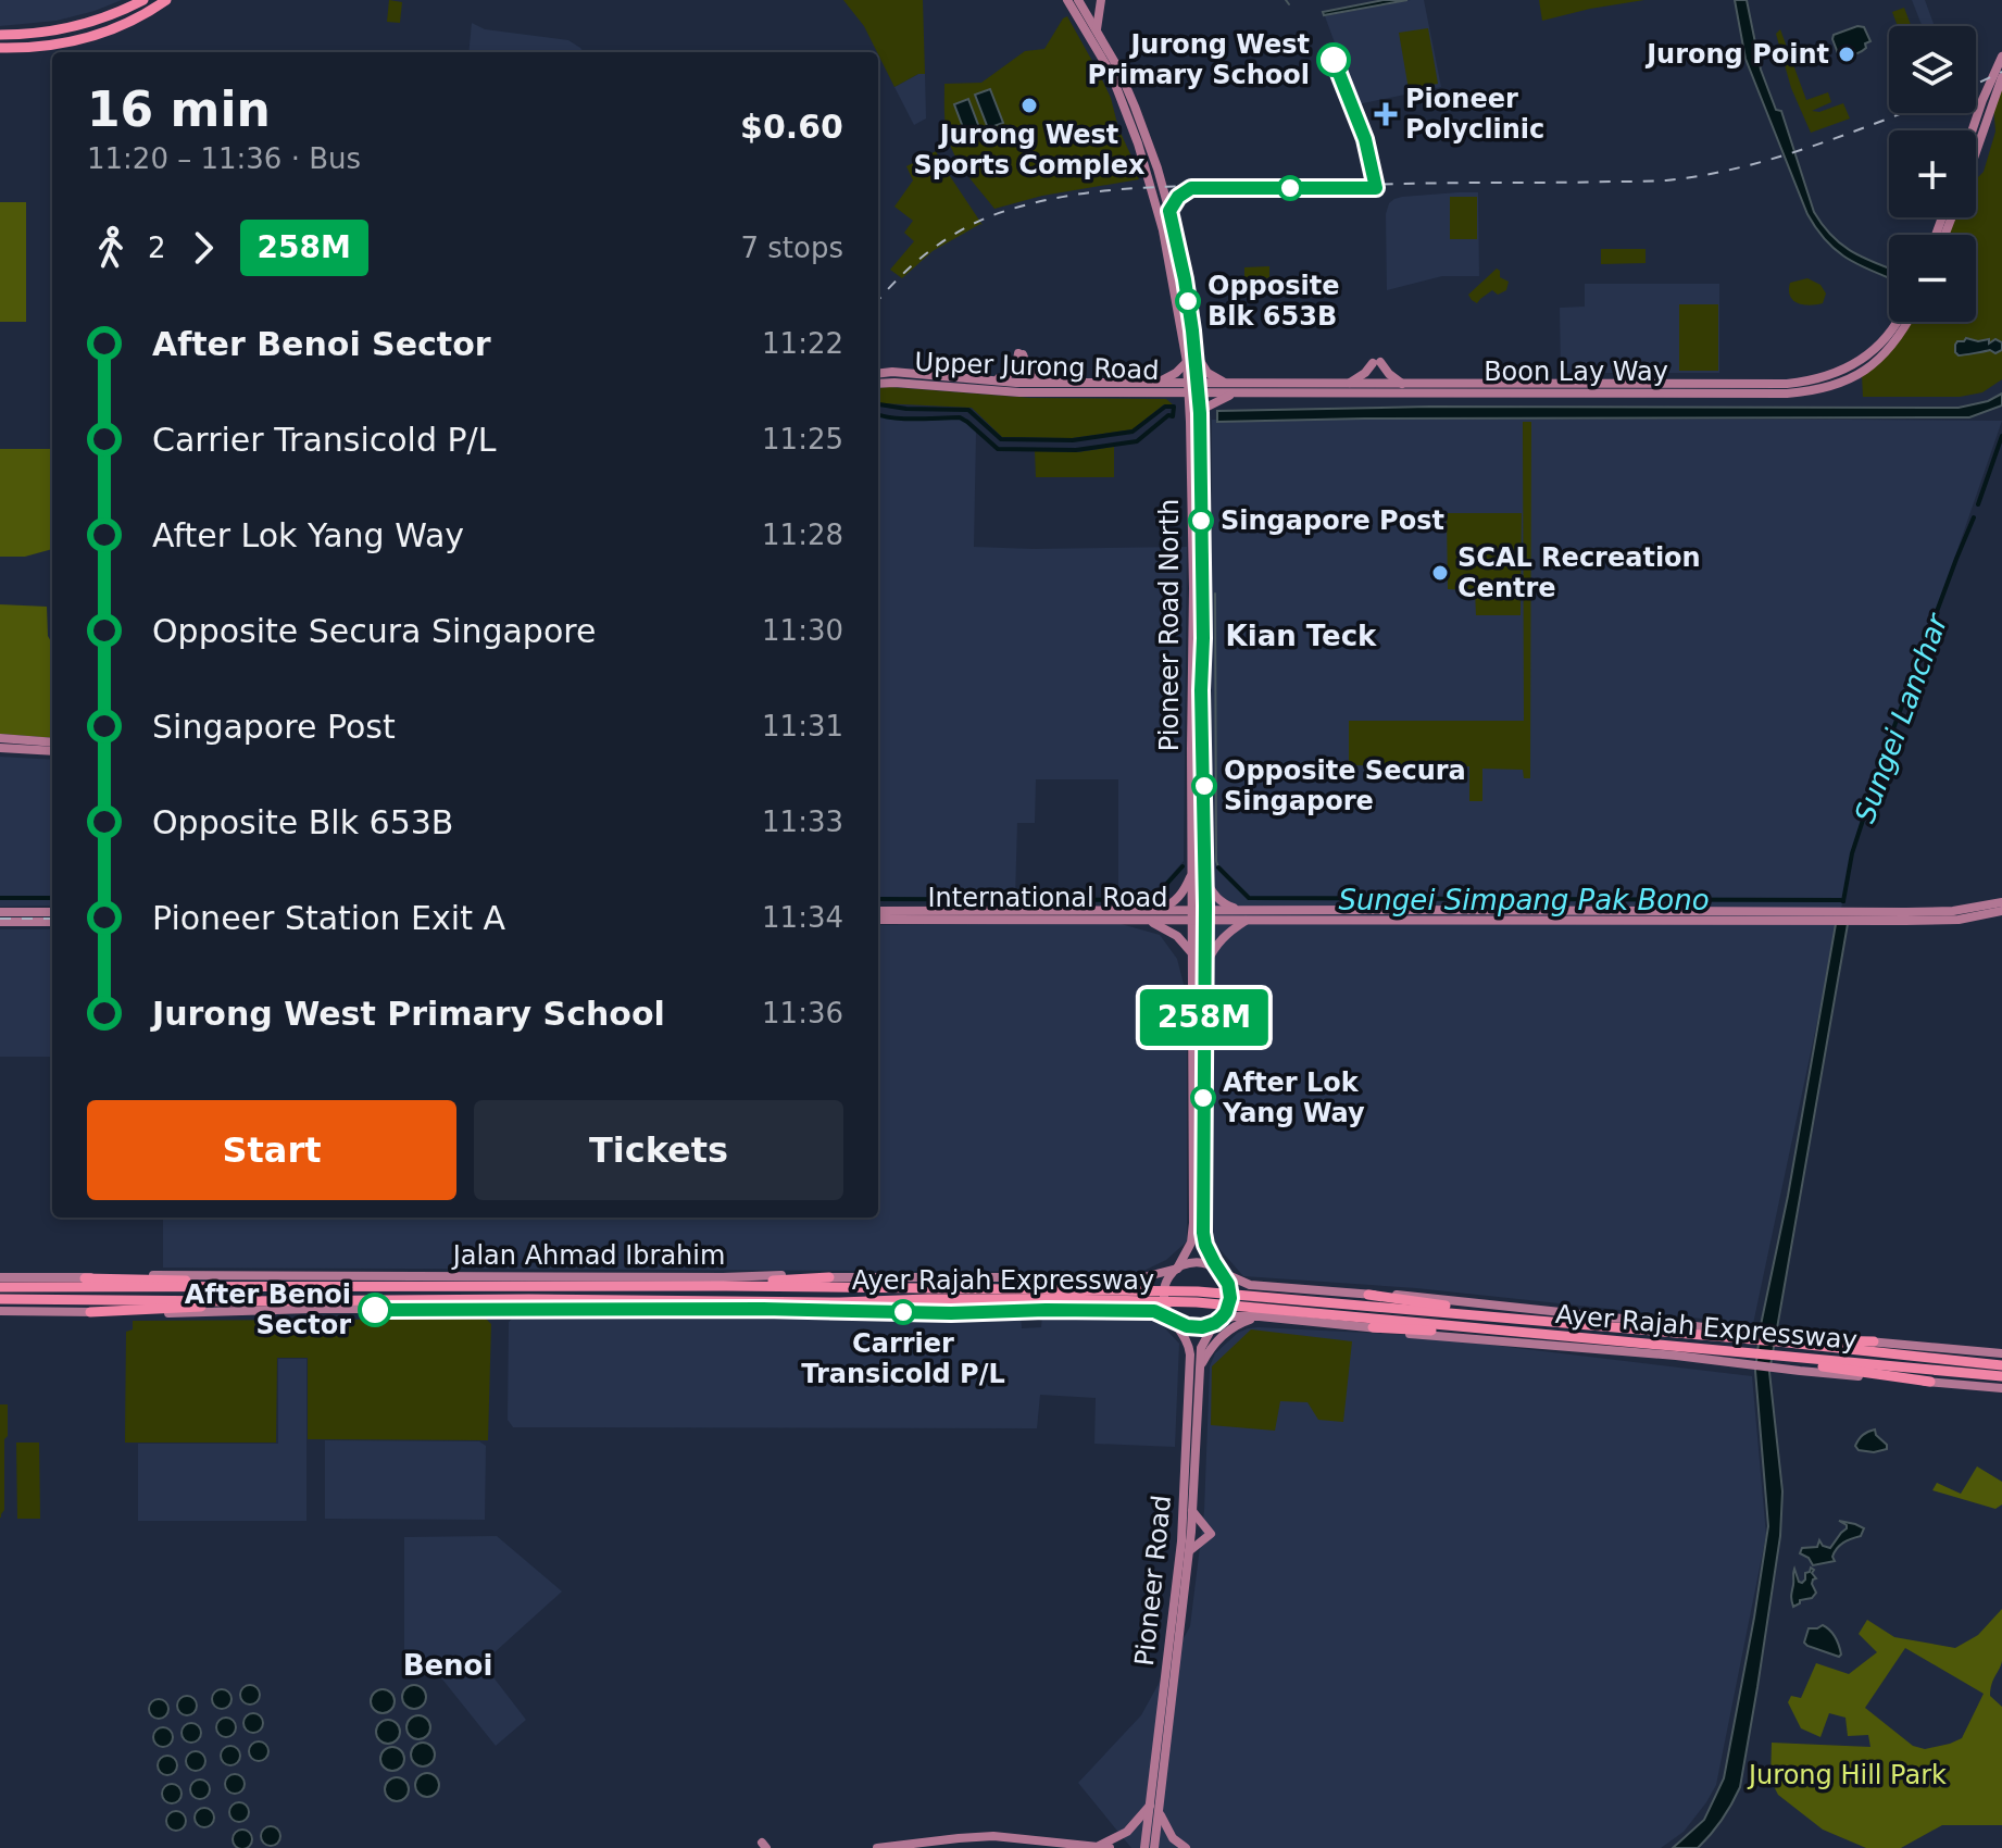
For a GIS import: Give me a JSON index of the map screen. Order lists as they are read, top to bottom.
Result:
{
  "streets": {
    "highway": ["Ayer Rajah Expressway"],
    "main road": [
      "Upper Jurong Road",
      "Boon Lay Way",
      "Pioneer Road North",
      "International Road",
      "Jalan Ahmad Ibrahim",
      "Pioneer Road"
    ]
  },
  "crossings": [
    ["Upper Jurong Road", "Boon Lay Way"],
    ["Upper Jurong Road", "Pioneer Road North"],
    ["Boon Lay Way", "Pioneer Road North"],
    ["Pioneer Road North", "International Road"],
    ["Pioneer Road North", "Jalan Ahmad Ibrahim"],
    ["Pioneer Road North", "Pioneer Road"],
    ["Jalan Ahmad Ibrahim", "Pioneer Road"]
  ],
  "districts": ["Kian Teck", "Benoi"],
  "water": ["Sungei Lanchar", "Sungei Simpang Pak Bono"],
  "parks": ["Jurong Hill Park"],
  "places": {
    "other": [
      "Jurong Point",
      "Jurong West Primary School",
      "Jurong West Sports Complex",
      "Opposite Blk 653B",
      "Singapore Post",
      "SCAL Recreation Centre",
      "Opposite Secura Singapore",
      "After Lok Yang Way",
      "After Benoi Sector",
      "Carrier Transicold P/L"
    ],
    "health": ["Pioneer Polyclinic"]
  },
  "lines": ["bus line 258M"],
  "page": {
    "on_map": "258M",
    "map_buttons": ["+", "−"],
    "heading": ["16 min", "11:20 – 11:36 · Bus", "$0.60"],
    "legs": ["2", "258M", "7 stops"],
    "list": [
      {
        "name": "After Benoi Sector",
        "value": "11:22"
      },
      {
        "name": "Carrier Transicold P/L",
        "value": "11:25"
      },
      {
        "name": "After Lok Yang Way",
        "value": "11:28"
      },
      {
        "name": "Opposite Secura Singapore",
        "value": "11:30"
      },
      {
        "name": "Singapore Post",
        "value": "11:31"
      },
      {
        "name": "Opposite Blk 653B",
        "value": "11:33"
      },
      {
        "name": "Pioneer Station Exit A",
        "value": "11:34"
      },
      {
        "name": "Jurong West Primary School",
        "value": "11:36"
      }
    ],
    "buttons": ["Start", "Tickets"]
  }
}
